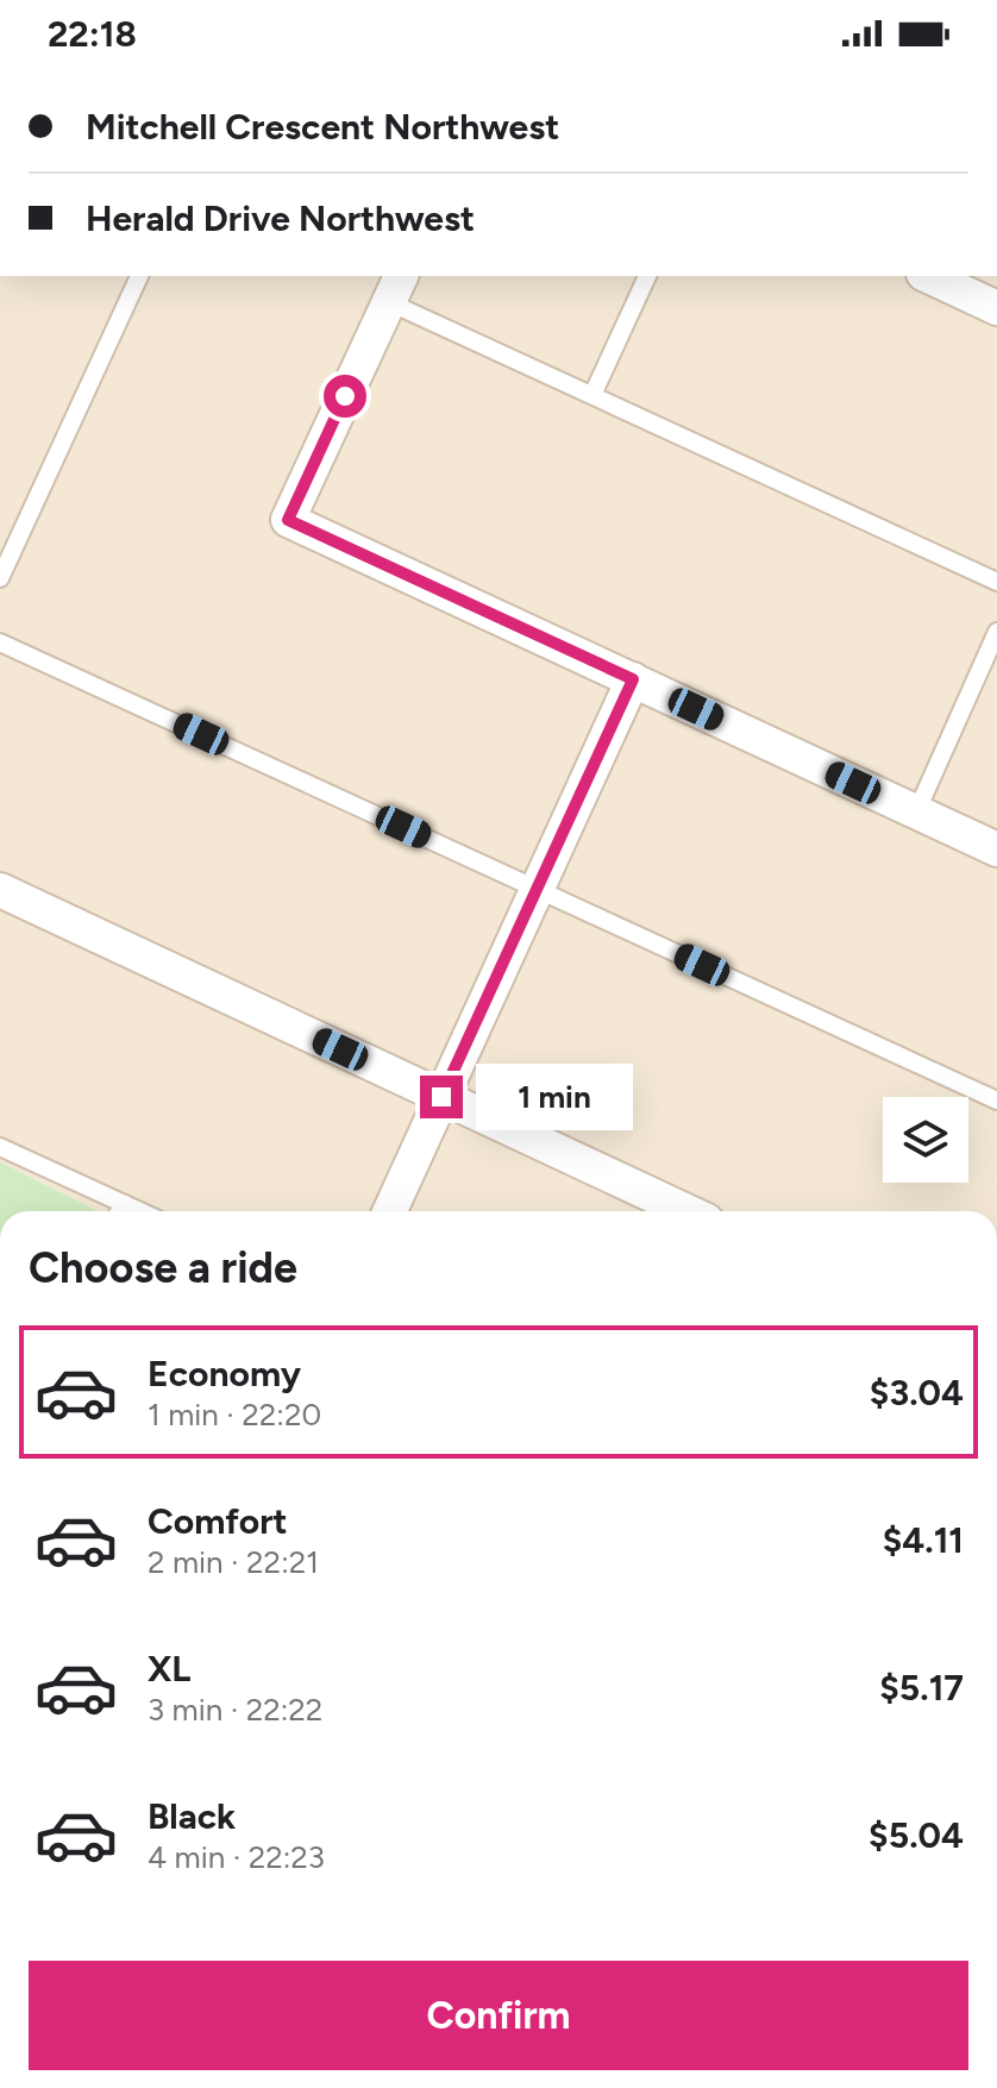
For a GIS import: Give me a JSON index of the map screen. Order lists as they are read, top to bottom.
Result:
{
  "page": {
    "status": "22:18",
    "banner": ["Mitchell Crescent Northwest", "Herald Drive Northwest"],
    "bubble": "1 min",
    "heading": "Choose a ride",
    "list": [
      {
        "name": "Economy",
        "note": "1 min · 22:20",
        "value": "$3.04"
      },
      {
        "name": "Comfort",
        "note": "2 min · 22:21",
        "value": "$4.11"
      },
      {
        "name": "XL",
        "note": "3 min · 22:22",
        "value": "$5.17"
      },
      {
        "name": "Black",
        "note": "4 min · 22:23",
        "value": "$5.04"
      }
    ],
    "buttons": "Confirm"
  }
}
